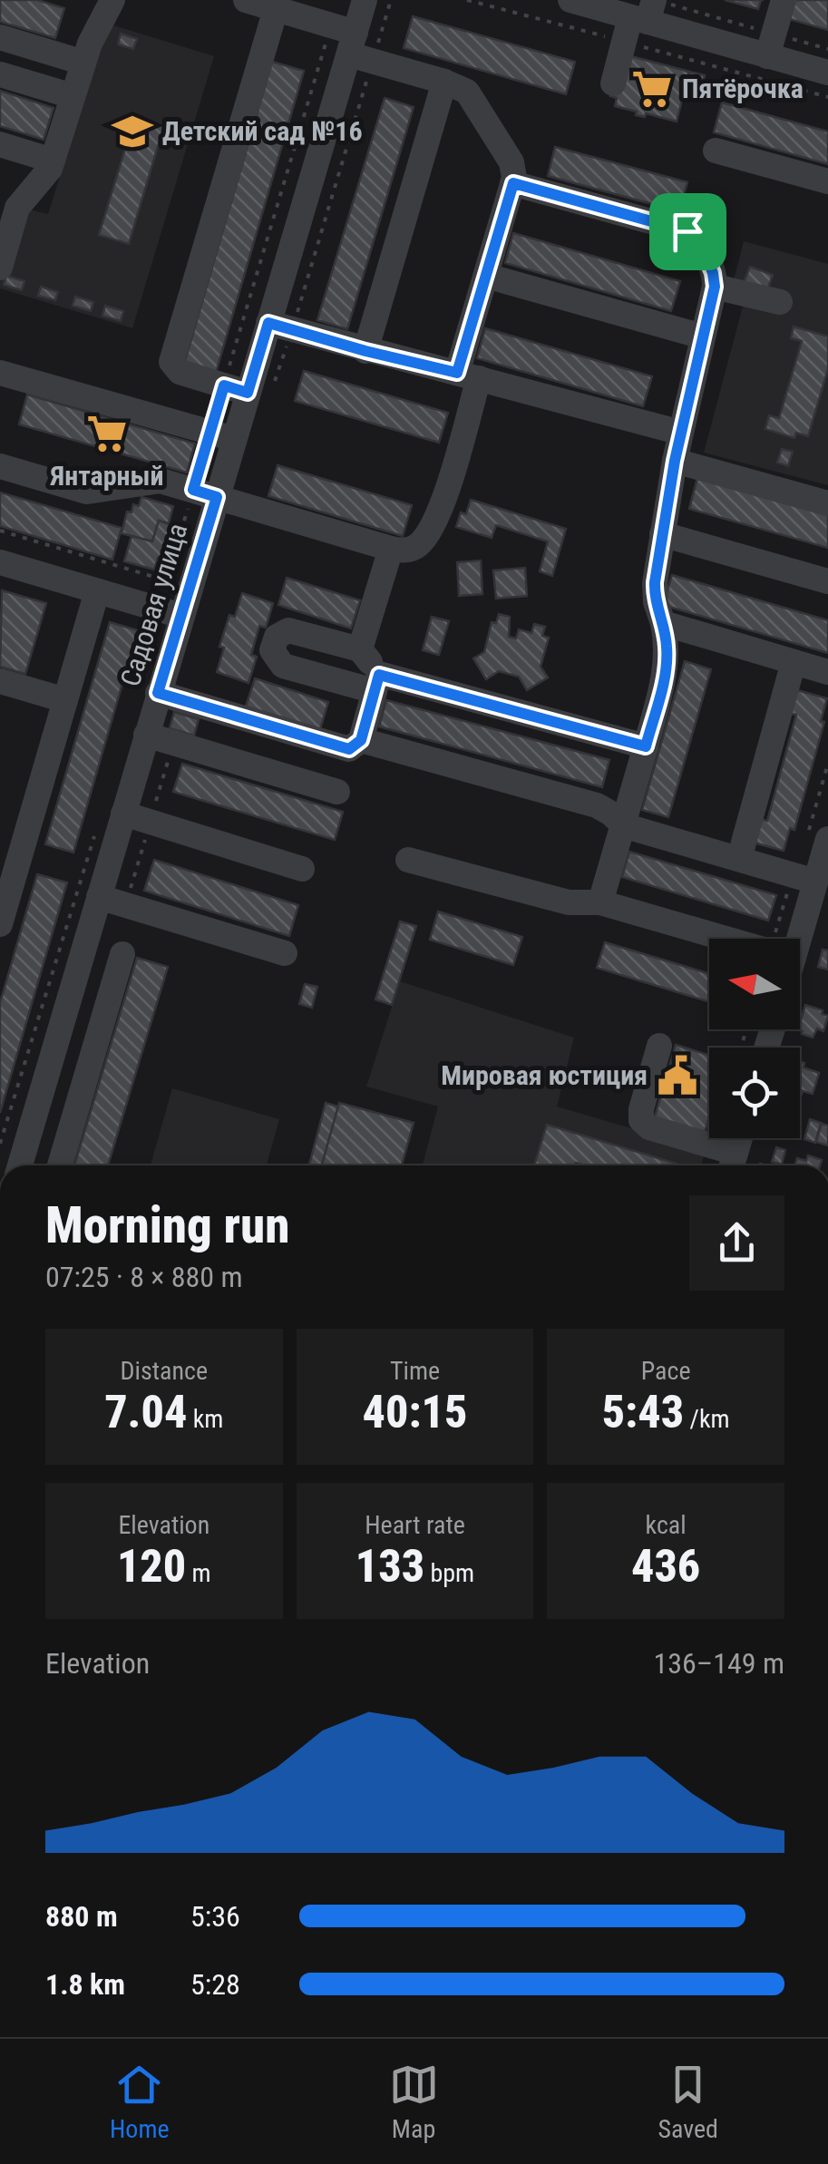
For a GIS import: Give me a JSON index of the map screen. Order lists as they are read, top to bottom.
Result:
{
  "streets": {
    "street": ["Садовая улица"]
  },
  "places": {
    "supermarket": ["Пятёрочка", "Янтарный"],
    "school or university": ["Детский сад №16"],
    "public building": ["Мировая юстиция"]
  },
  "north": "left",
  "page": {
    "heading": ["Morning run", "07:25 · 8 × 880 m"],
    "stats": [
      ["Distance", "7.04 km"],
      ["Time", "40:15"],
      ["Pace", "5:43 /km"],
      ["Elevation", "120 m"],
      ["Heart rate", "133 bpm"],
      ["kcal", "436"]
    ],
    "chart": ["Elevation", "136–149 m"],
    "list": [
      {
        "name": "880 m",
        "note": "5:36"
      },
      {
        "name": "1.8 km",
        "note": "5:28"
      }
    ],
    "tabs": ["Home", "Map", "Saved"]
  }
}
